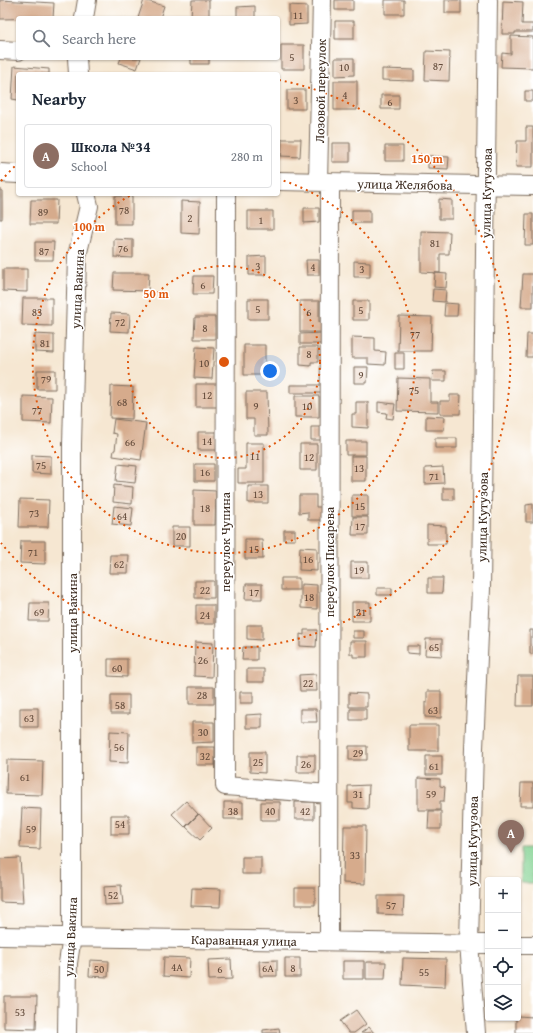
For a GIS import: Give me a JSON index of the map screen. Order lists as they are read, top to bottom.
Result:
{
  "streets": {
    "street": [
      "Лозовой переулок",
      "улица Желябова",
      "улица Кутузова",
      "улица Вакина",
      "переулок Чупина",
      "переулок Писарева",
      "Караванная улица"
    ]
  },
  "crossings": [
    ["Лозовой переулок", "улица Желябова"],
    ["Лозовой переулок", "переулок Писарева"],
    ["улица Желябова", "улица Кутузова"],
    ["улица Желябова", "переулок Писарева"],
    ["улица Кутузова", "Караванная улица"],
    ["улица Вакина", "Караванная улица"],
    ["переулок Чупина", "переулок Писарева"],
    ["переулок Писарева", "Караванная улица"]
  ],
  "house_numbers": [
    "11",
    "5",
    "87",
    "10",
    "4",
    "3",
    "6",
    "78",
    "89",
    "2",
    "1",
    "81",
    "76",
    "87",
    "3",
    "4",
    "3",
    "6",
    "5",
    "5",
    "83",
    "6",
    "72",
    "8",
    "77",
    "81",
    "8",
    "10",
    "9",
    "79",
    "75",
    "12",
    "68",
    "9",
    "10",
    "77",
    "14",
    "66",
    "11",
    "12",
    "75",
    "13",
    "16",
    "71",
    "13",
    "15",
    "18",
    "73",
    "64",
    "17",
    "20",
    "15",
    "71",
    "16",
    "62",
    "19",
    "22",
    "17",
    "18",
    "69",
    "21",
    "24",
    "65",
    "26",
    "60",
    "22",
    "28",
    "58",
    "63",
    "63",
    "30",
    "56",
    "29",
    "32",
    "25",
    "26",
    "61",
    "61",
    "31",
    "59",
    "38",
    "40",
    "42",
    "54",
    "59",
    "33",
    "52",
    "57",
    "4А",
    "6А",
    "8",
    "50",
    "6",
    "55",
    "53"
  ],
  "page": {
    "search": "Search here",
    "heading": "Nearby",
    "list": [
      {
        "mark": "A",
        "name": "Школа №34",
        "note": "School",
        "value": "280 m"
      }
    ],
    "pins": "A",
    "map_buttons": ["+", "−"]
  },
  "rings": ["150 m", "100 m", "50 m"]
}
